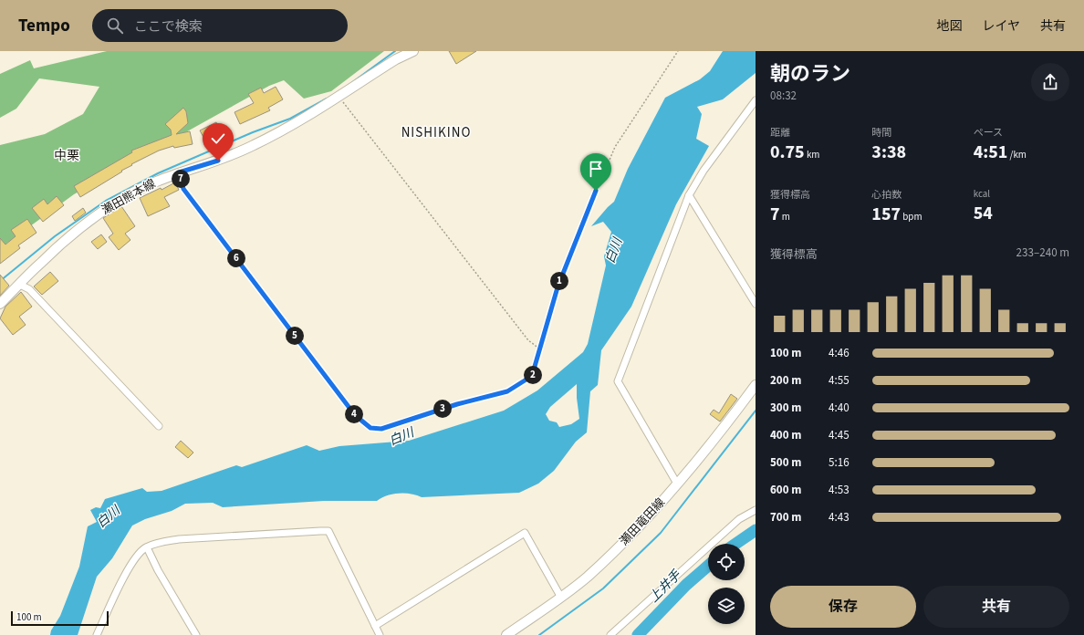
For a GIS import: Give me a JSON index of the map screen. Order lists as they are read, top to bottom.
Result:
{
  "streets": {
    "main road": ["瀬田熊本線", "瀬田竜田線"]
  },
  "districts": ["NISHIKINO", "中栗"],
  "water": ["白川", "上井手"],
  "scale_bar": "100 m",
  "page": {
    "header": "Tempo",
    "search": "ここで検索",
    "nav": ["地図", "レイヤ", "共有"],
    "heading": ["朝のラン", "08:32"],
    "stats": [
      ["距離", "0.75 km"],
      ["時間", "3:38"],
      ["ペース", "4:51 /km"],
      ["獲得標高", "7 m"],
      ["心拍数", "157 bpm"],
      ["kcal", "54"]
    ],
    "pins": [
      "7",
      "6",
      "1",
      "5",
      "2",
      "3",
      "4"
    ],
    "chart": ["獲得標高", "233–240 m"],
    "list": [
      {
        "name": "100 m",
        "note": "4:46"
      },
      {
        "name": "200 m",
        "note": "4:55"
      },
      {
        "name": "300 m",
        "note": "4:40"
      },
      {
        "name": "400 m",
        "note": "4:45"
      },
      {
        "name": "500 m",
        "note": "5:16"
      },
      {
        "name": "600 m",
        "note": "4:53"
      },
      {
        "name": "700 m",
        "note": "4:43"
      }
    ],
    "buttons": ["保存", "共有"],
    "scale": "100 m"
  }
}
